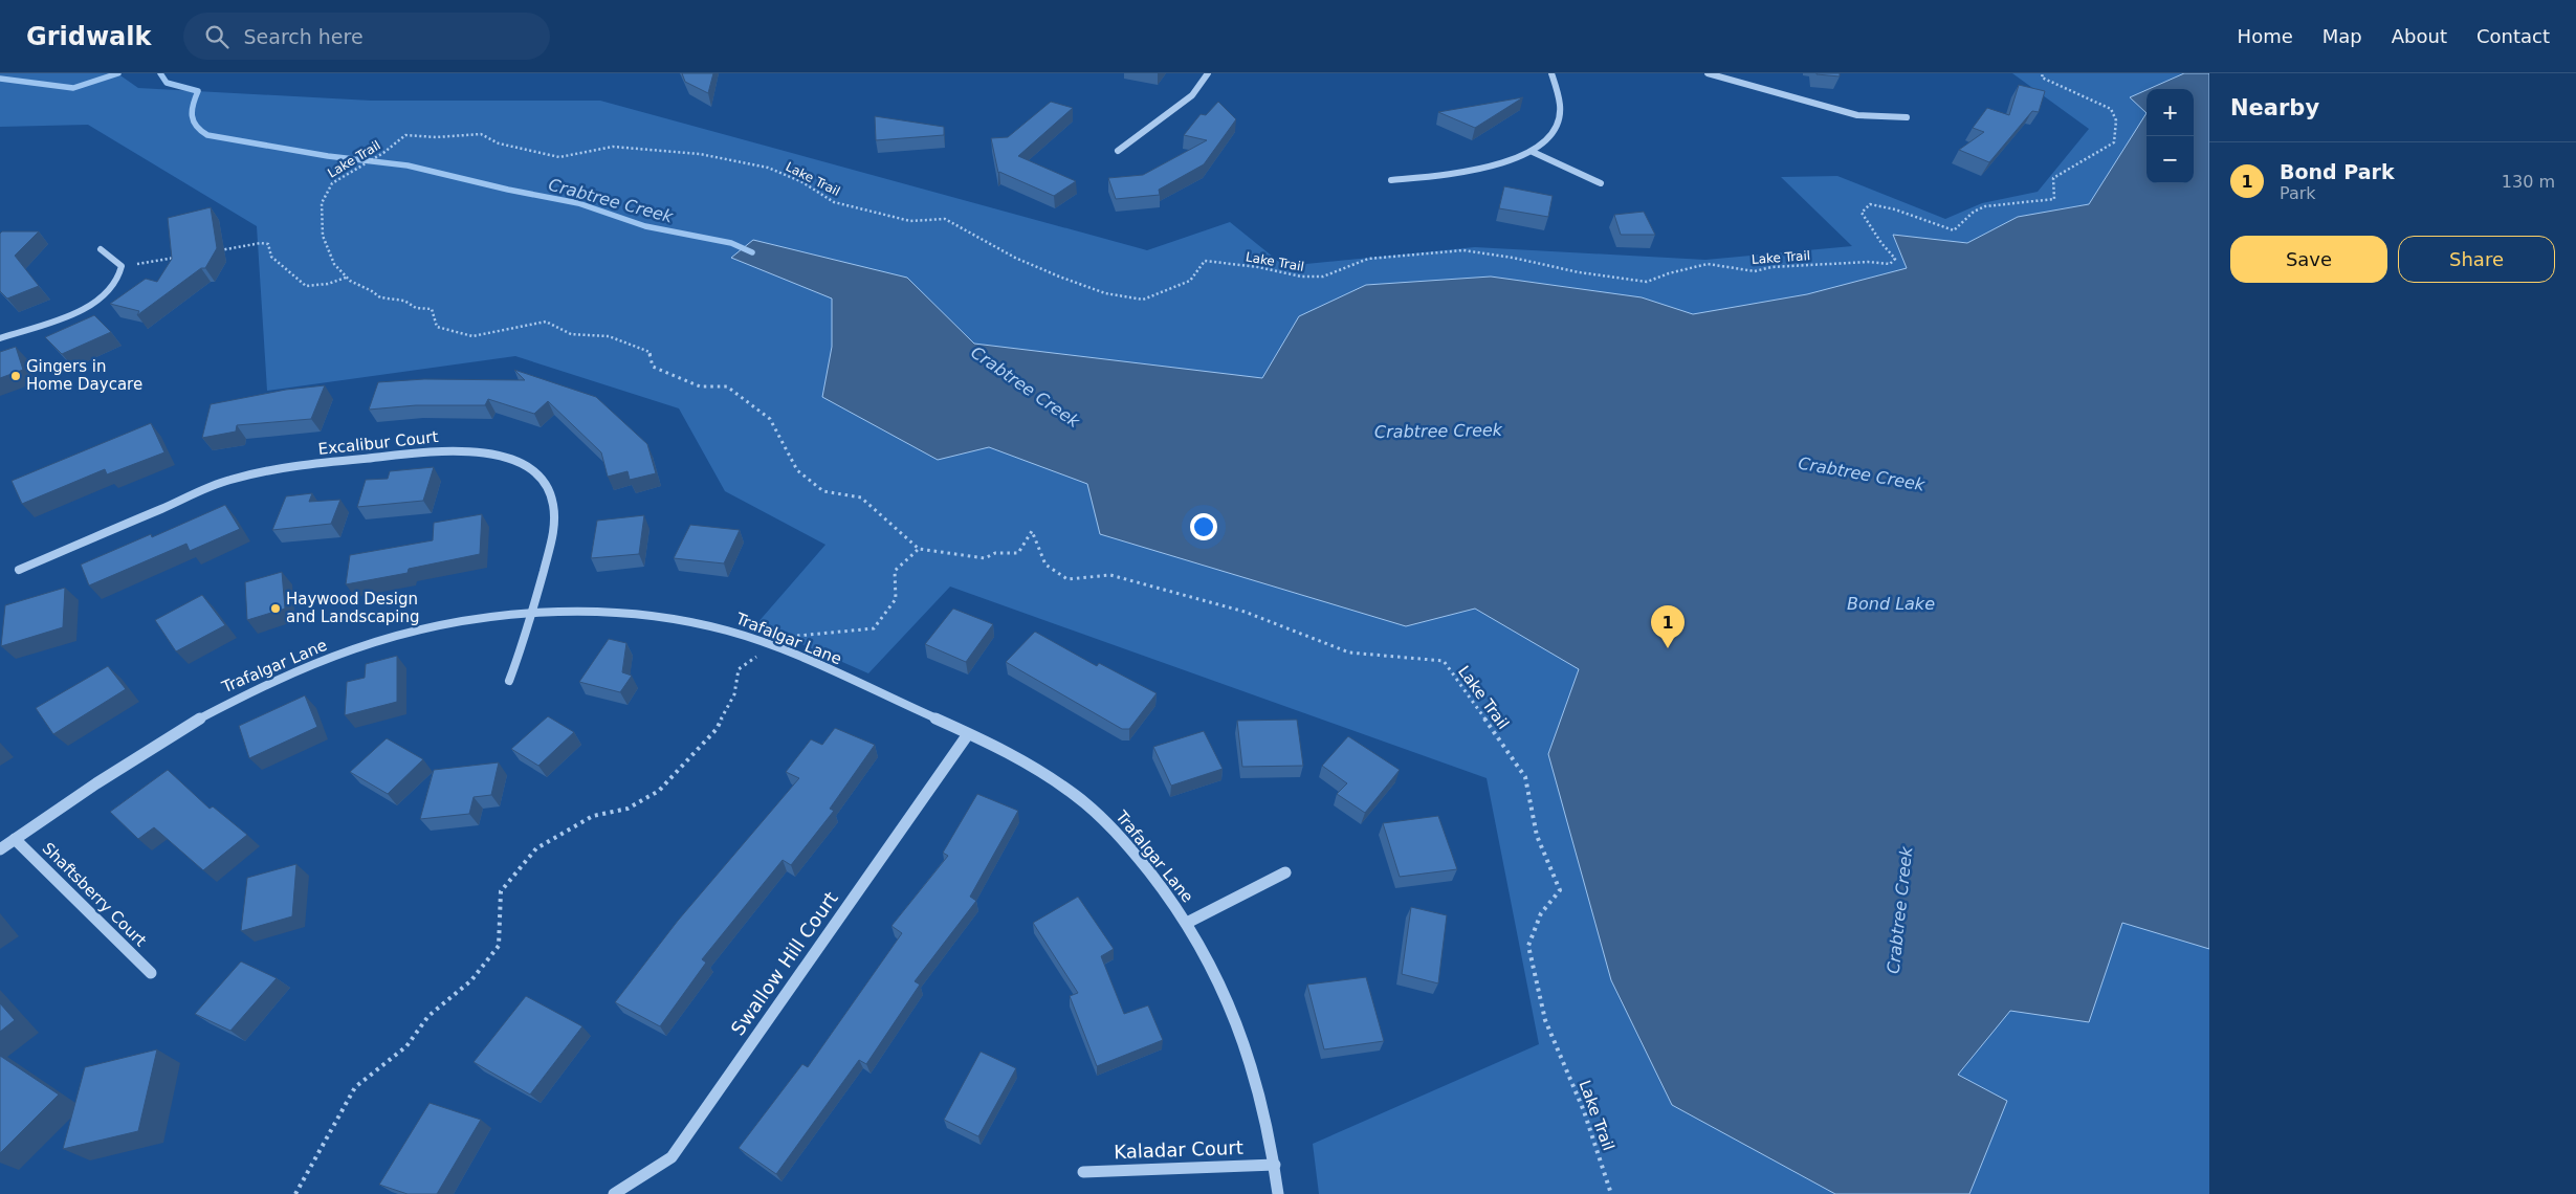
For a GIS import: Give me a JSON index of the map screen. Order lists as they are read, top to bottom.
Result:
{
  "streets": {
    "street": [
      "Excalibur Court",
      "Trafalgar Lane",
      "Shaftsberry Court",
      "Swallow Hill Court",
      "Kaladar Court"
    ],
    "path": ["Lake Trail"]
  },
  "crossings": [
    ["Excalibur Court", "Trafalgar Lane"],
    ["Trafalgar Lane", "Shaftsberry Court"],
    ["Trafalgar Lane", "Swallow Hill Court"],
    ["Trafalgar Lane", "Kaladar Court"]
  ],
  "water": ["Crabtree Creek", "Bond Lake"],
  "places": ["Gingers in Home Daycare", "Haywood Design and Landscaping"],
  "page": {
    "header": "Gridwalk",
    "search": "Search here",
    "nav": [
      "Home",
      "Map",
      "About",
      "Contact"
    ],
    "heading": "Nearby",
    "map_buttons": ["+", "−"],
    "list": [
      {
        "mark": "1",
        "name": "Bond Park",
        "note": "Park",
        "value": "130 m"
      }
    ],
    "buttons": ["Save", "Share"],
    "pins": "1"
  }
}
